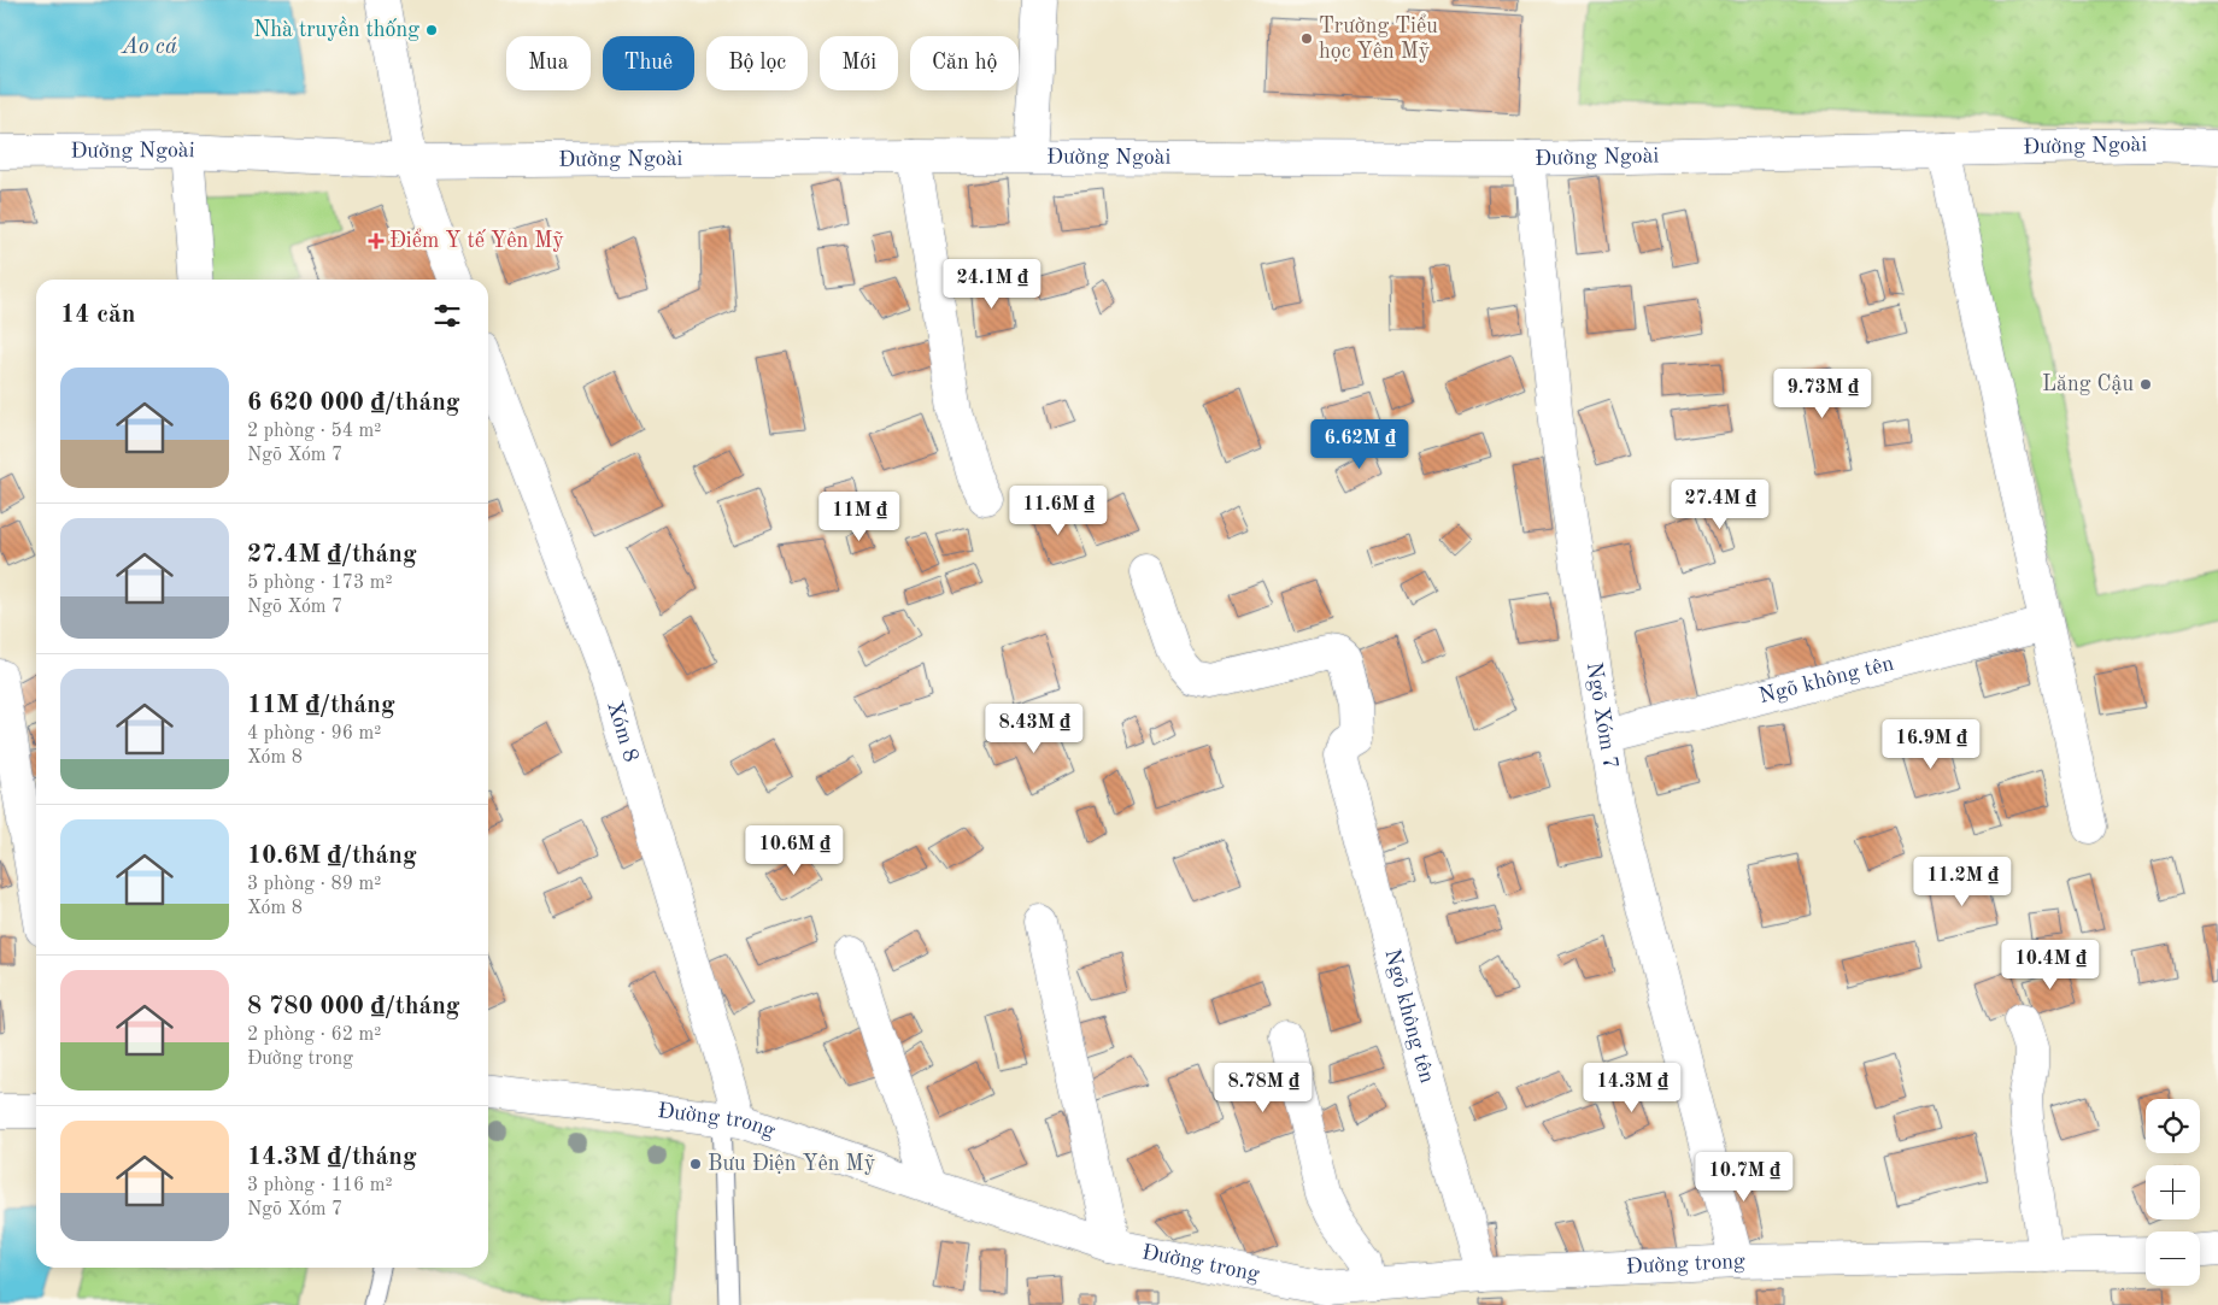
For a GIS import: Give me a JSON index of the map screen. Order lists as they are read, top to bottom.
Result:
{
  "streets": {
    "street": [
      "Đường Ngoài",
      "Ngõ không tên",
      "Ngõ Xóm 7",
      "Xóm 8",
      "Đường trong"
    ]
  },
  "crossings": [
    ["Đường Ngoài", "Ngõ Xóm 7"],
    ["Ngõ không tên", "Ngõ Xóm 7"],
    ["Ngõ không tên", "Đường trong"],
    ["Ngõ Xóm 7", "Đường trong"],
    ["Xóm 8", "Đường trong"]
  ],
  "water": ["Ao cá"],
  "places": {
    "other": [
      "Nhà truyền thống",
      "Trường Tiểu học Yên Mỹ",
      "Lăng Cậu",
      "Bưu Điện Yên Mỹ"
    ],
    "health": ["Điểm Y tế Yên Mỹ"]
  },
  "page": {
    "chip": [
      "Mua",
      "Thuê",
      "Bộ lọc",
      "Mới",
      "Căn hộ"
    ],
    "price": [
      "24.1M ₫",
      "9.73M ₫",
      "6.62M ₫",
      "27.4M ₫",
      "11.6M ₫",
      "11M ₫",
      "8.43M ₫",
      "16.9M ₫",
      "10.6M ₫",
      "11.2M ₫",
      "10.4M ₫",
      "8.78M ₫",
      "14.3M ₫",
      "10.7M ₫"
    ],
    "heading": "14 căn",
    "list": [
      {
        "name": "6 620 000 ₫/tháng",
        "note": "2 phòng · 54 m² · Ngõ Xóm 7"
      },
      {
        "name": "27.4M ₫/tháng",
        "note": "5 phòng · 173 m² · Ngõ Xóm 7"
      },
      {
        "name": "11M ₫/tháng",
        "note": "4 phòng · 96 m² · Xóm 8"
      },
      {
        "name": "10.6M ₫/tháng",
        "note": "3 phòng · 89 m² · Xóm 8"
      },
      {
        "name": "8 780 000 ₫/tháng",
        "note": "2 phòng · 62 m² · Đường trong"
      },
      {
        "name": "14.3M ₫/tháng",
        "note": "3 phòng · 116 m² · Ngõ Xóm 7"
      }
    ],
    "map_buttons": ["+", "−"]
  }
}
